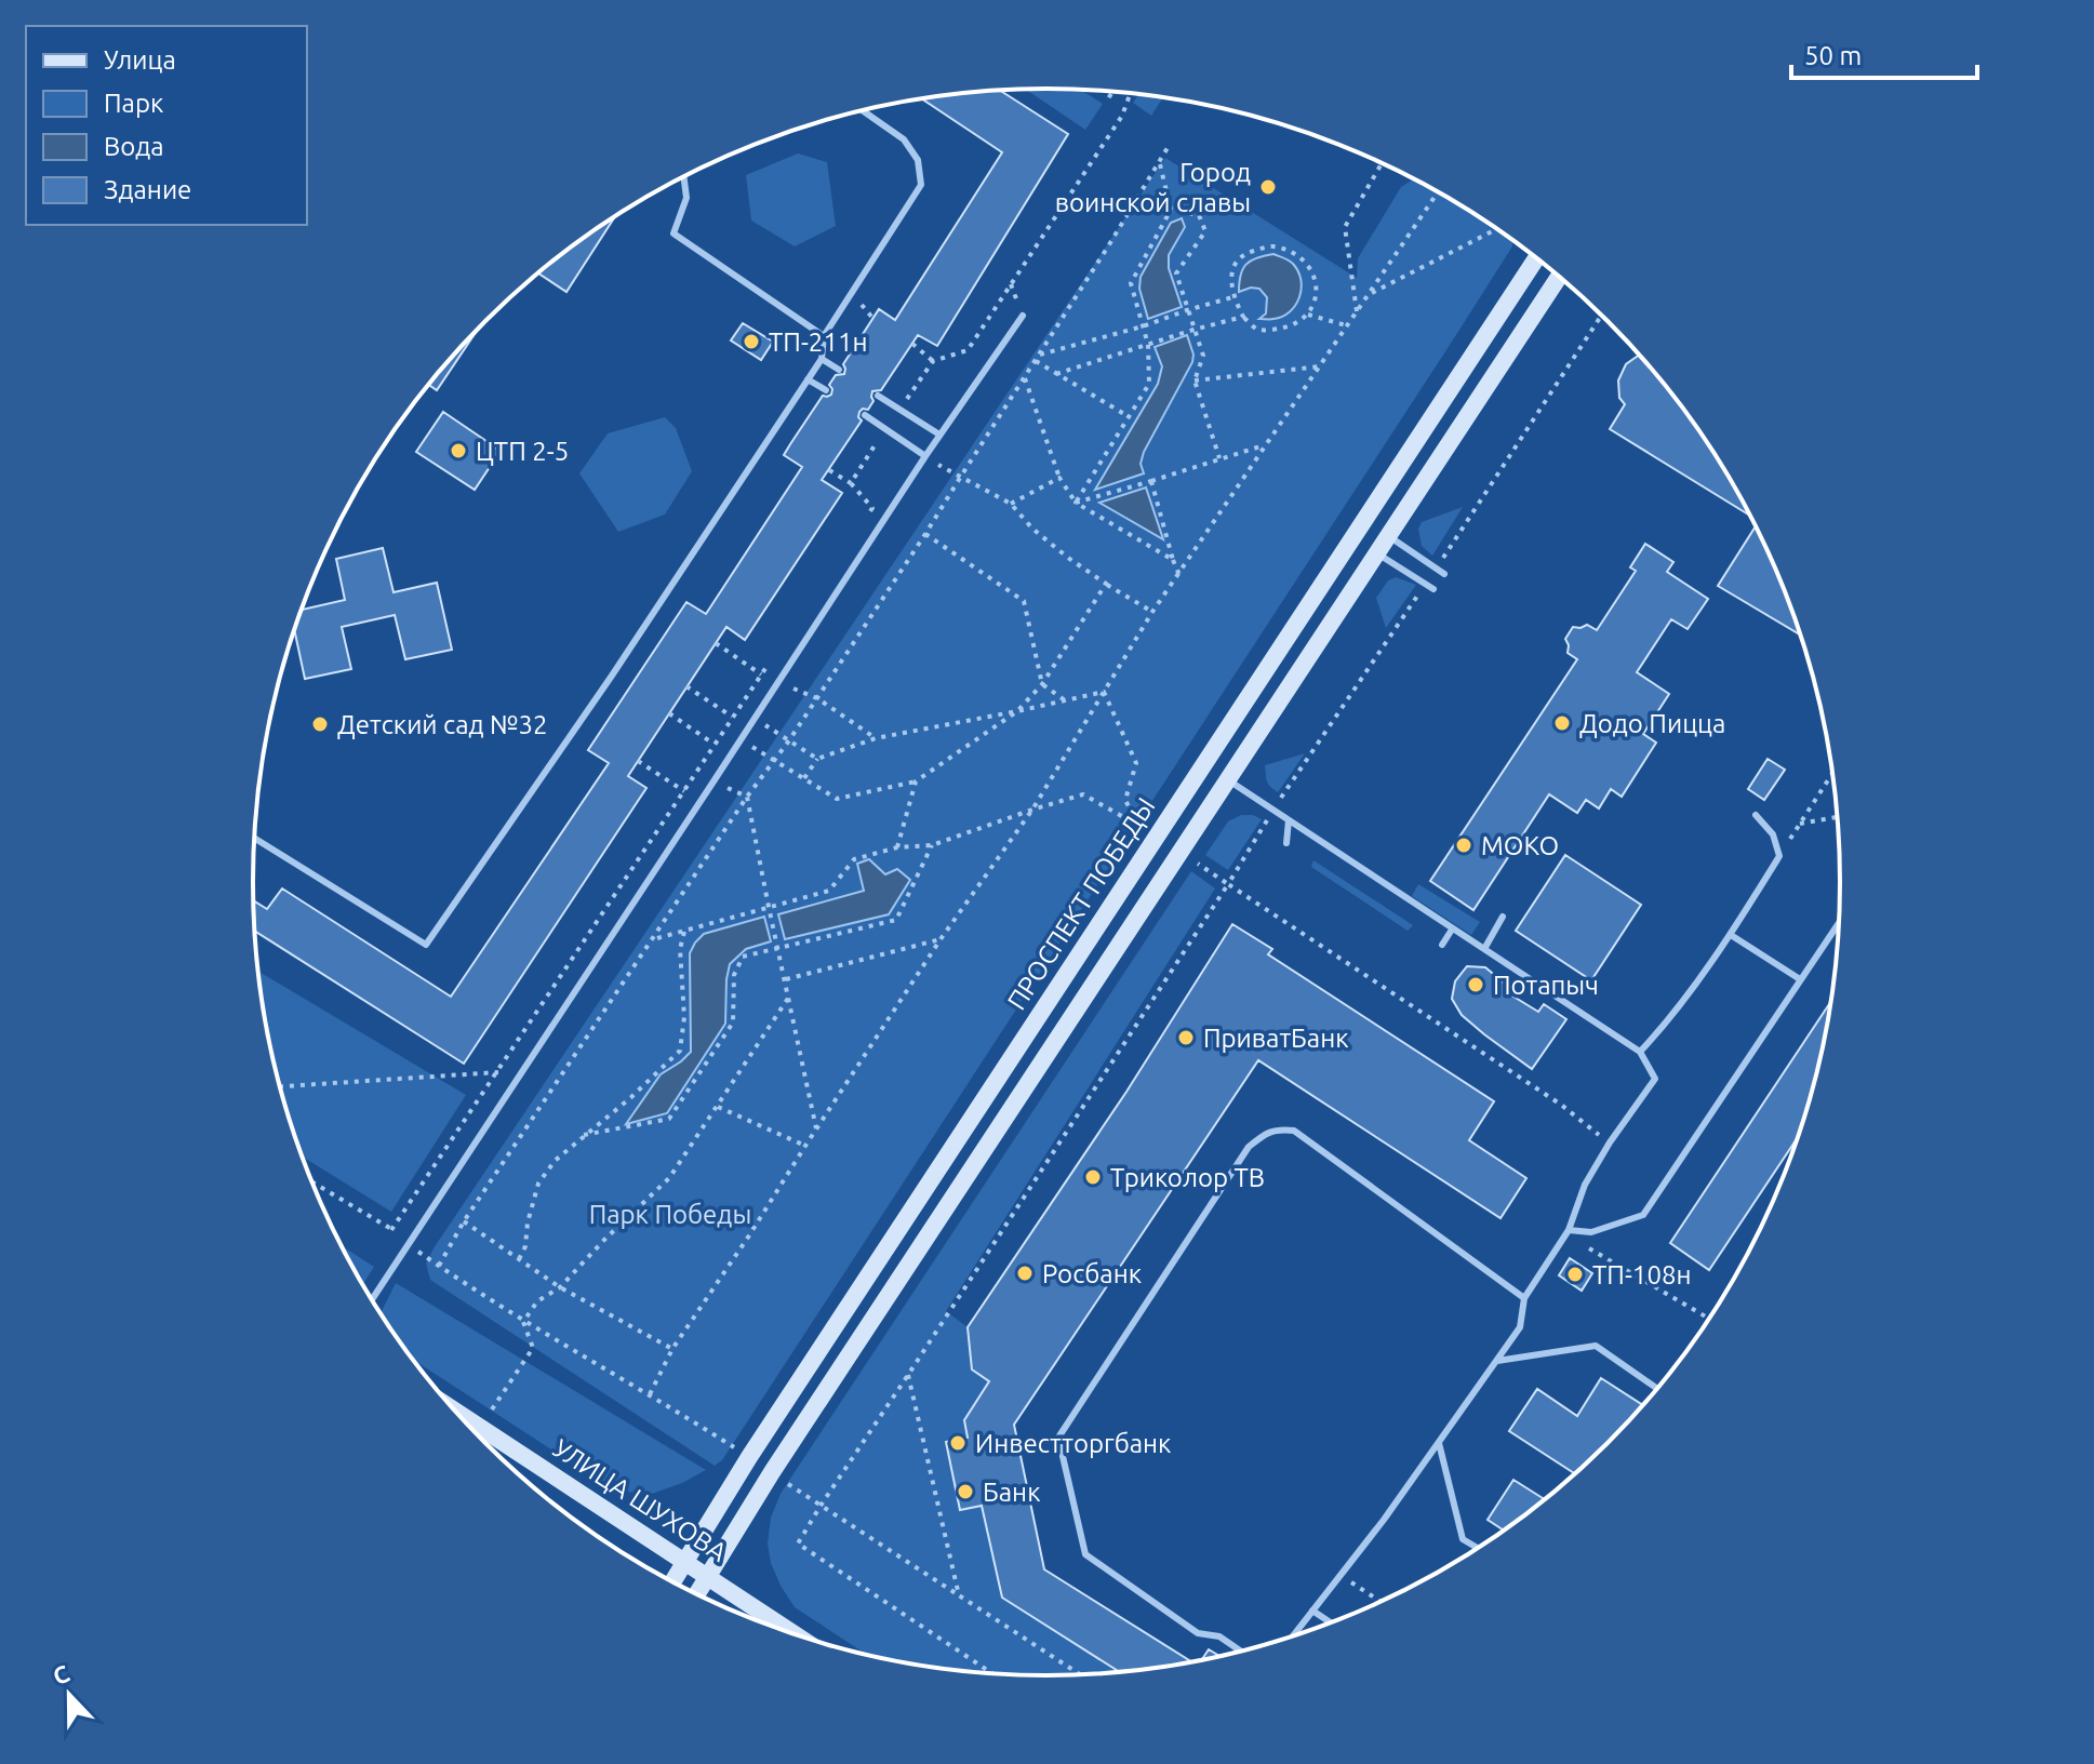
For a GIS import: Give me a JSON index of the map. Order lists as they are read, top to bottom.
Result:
{
  "streets": {
    "main road": ["ПРОСПЕКТ ПОБЕДЫ", "УЛИЦА ШУХОВА"]
  },
  "crossings": [
    ["ПРОСПЕКТ ПОБЕДЫ", "УЛИЦА ШУХОВА"]
  ],
  "parks": ["Парк Победы"],
  "places": [
    "Город воинской славы",
    "ТП-211н",
    "ЦТП 2-5",
    "Додо Пицца",
    "Детский сад №32",
    "МОКО",
    "Потапыч",
    "ПриватБанк",
    "Триколор ТВ",
    "Росбанк",
    "ТП-108н",
    "Инвестторгбанк",
    "Банк"
  ],
  "legend": [
    "Улица",
    "Парк",
    "Вода",
    "Здание"
  ],
  "scale_bar": "50 m",
  "north": "top"
}
